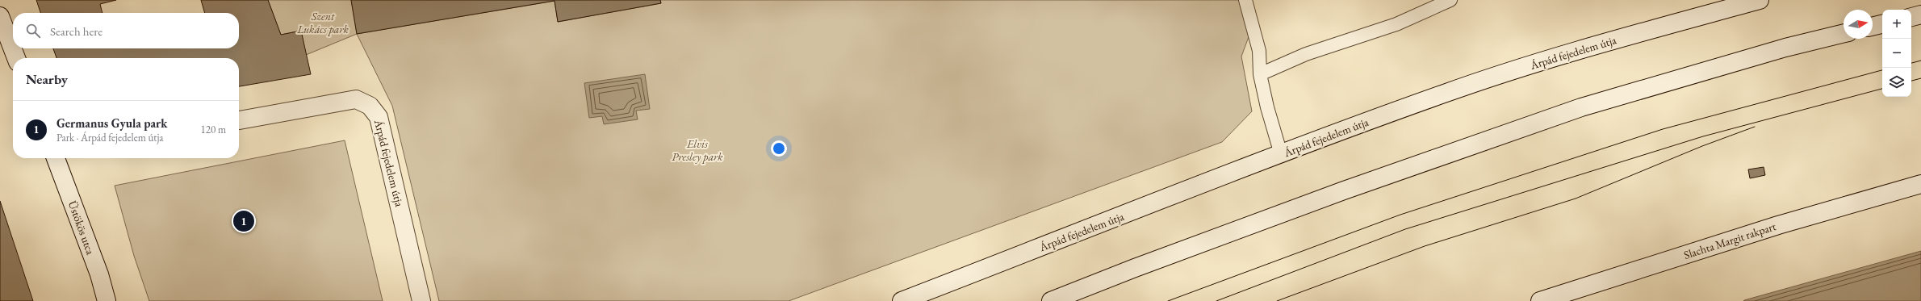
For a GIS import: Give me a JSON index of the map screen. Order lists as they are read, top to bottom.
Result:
{
  "streets": {
    "main road": ["Árpád fejedelem útja", "Üstökös utca", "Slachta Margit rakpart"]
  },
  "parks": ["Szent Lukács park", "Elvis Presley park"],
  "north": "right",
  "page": {
    "map_buttons": ["+", "−"],
    "search": "Search here",
    "heading": "Nearby",
    "list": [
      {
        "mark": "1",
        "name": "Germanus Gyula park",
        "note": "Park · Árpád fejedelem útja",
        "value": "120 m"
      }
    ],
    "pins": "1"
  }
}
